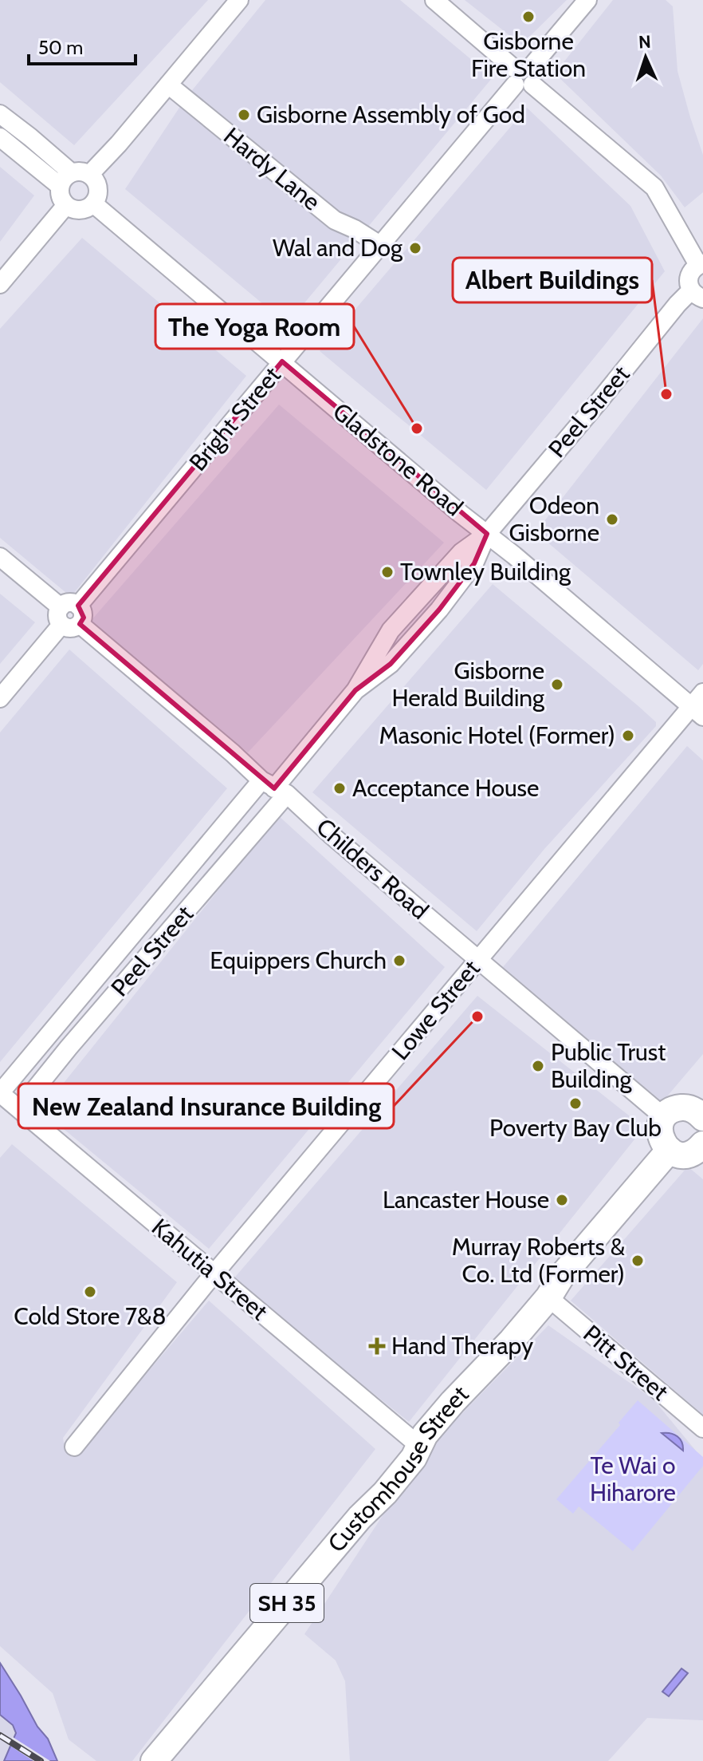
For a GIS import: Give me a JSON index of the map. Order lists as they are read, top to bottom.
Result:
{
  "streets": {
    "highway": ["Customhouse Street", "SH 35"],
    "street": [
      "Hardy Lane",
      "Peel Street",
      "Bright Street",
      "Gladstone Road",
      "Childers Road",
      "Lowe Street",
      "Kahutia Street",
      "Pitt Street"
    ]
  },
  "crossings": [
    ["Hardy Lane", "Bright Street"],
    ["Peel Street", "Gladstone Road"],
    ["Peel Street", "Childers Road"],
    ["Peel Street", "Kahutia Street"],
    ["Bright Street", "Gladstone Road"],
    ["Bright Street", "Childers Road"],
    ["Gladstone Road", "Lowe Street"],
    ["Childers Road", "Lowe Street"],
    ["Lowe Street", "Kahutia Street"],
    ["Kahutia Street", "Customhouse Street"],
    ["Pitt Street", "Customhouse Street"]
  ],
  "parks": ["Te Wai o Hiharore"],
  "places": {
    "other": [
      "Gisborne Fire Station",
      "Gisborne Assembly of God",
      "Wal and Dog",
      "Albert Buildings",
      "The Yoga Room",
      "Odeon Gisborne",
      "Townley Building",
      "Gisborne Herald Building",
      "Masonic Hotel (Former)",
      "Acceptance House",
      "Equippers Church",
      "New Zealand Insurance Building",
      "Public Trust Building",
      "Poverty Bay Club",
      "Lancaster House",
      "Murray Roberts & Co. Ltd (Former)",
      "Cold Store 7&8"
    ],
    "health": ["Hand Therapy"]
  },
  "scale_bar": "50 m",
  "north": "top"
}
